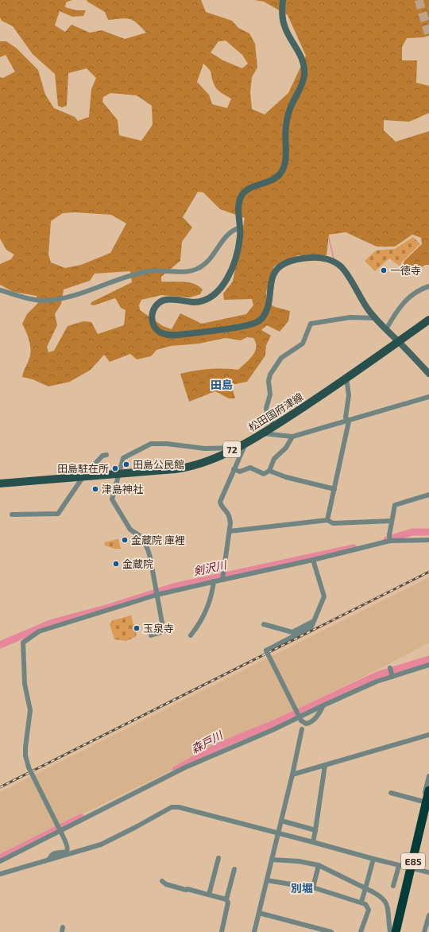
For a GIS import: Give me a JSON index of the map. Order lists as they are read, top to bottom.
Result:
{
  "streets": {
    "highway": ["E85"],
    "main road": ["松田国府津線", "72"]
  },
  "districts": ["田島", "別堀"],
  "water": ["剣沢川", "森戸川"],
  "places": [
    "一徳寺",
    "田島公民館",
    "田島駐在所",
    "津島神社",
    "金蔵院 庫裡",
    "金蔵院",
    "玉泉寺"
  ]
}
